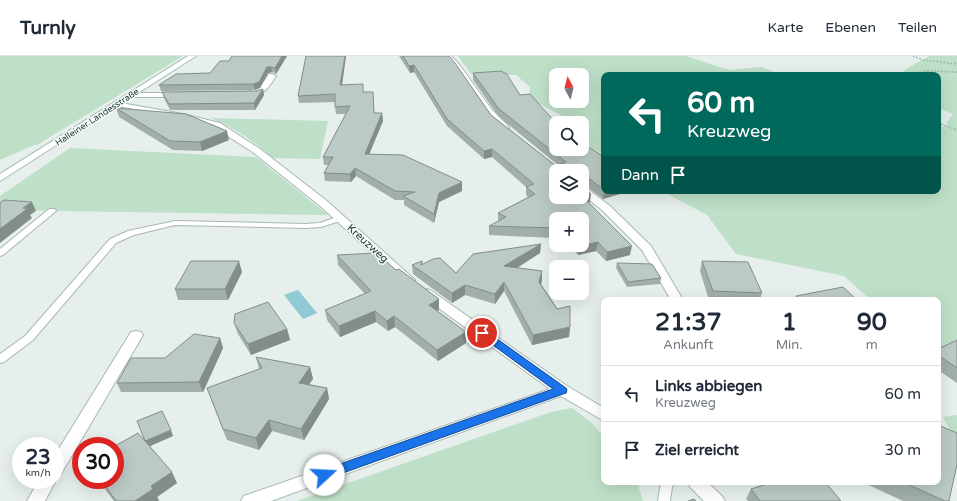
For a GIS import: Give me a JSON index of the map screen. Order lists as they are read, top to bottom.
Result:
{
  "streets": {
    "street": ["Halleiner Landesstraße", "Kreuzweg"]
  },
  "crossings": [
    ["Halleiner Landesstraße", "Kreuzweg"]
  ],
  "north": "top",
  "page": {
    "header": "Turnly",
    "nav": ["Karte", "Ebenen", "Teilen"],
    "map_buttons": ["+", "−"],
    "turn": ["60 m", "Kreuzweg"],
    "then": "Dann",
    "eta": [
      "21:37",
      "Ankunft",
      "1",
      "Min.",
      "90",
      "m"
    ],
    "list": [
      {
        "name": "Links abbiegen",
        "note": "Kreuzweg",
        "value": "60 m"
      },
      {
        "name": "Ziel erreicht",
        "value": "30 m"
      }
    ],
    "speed": "23 km/h",
    "limit": "30"
  }
}
